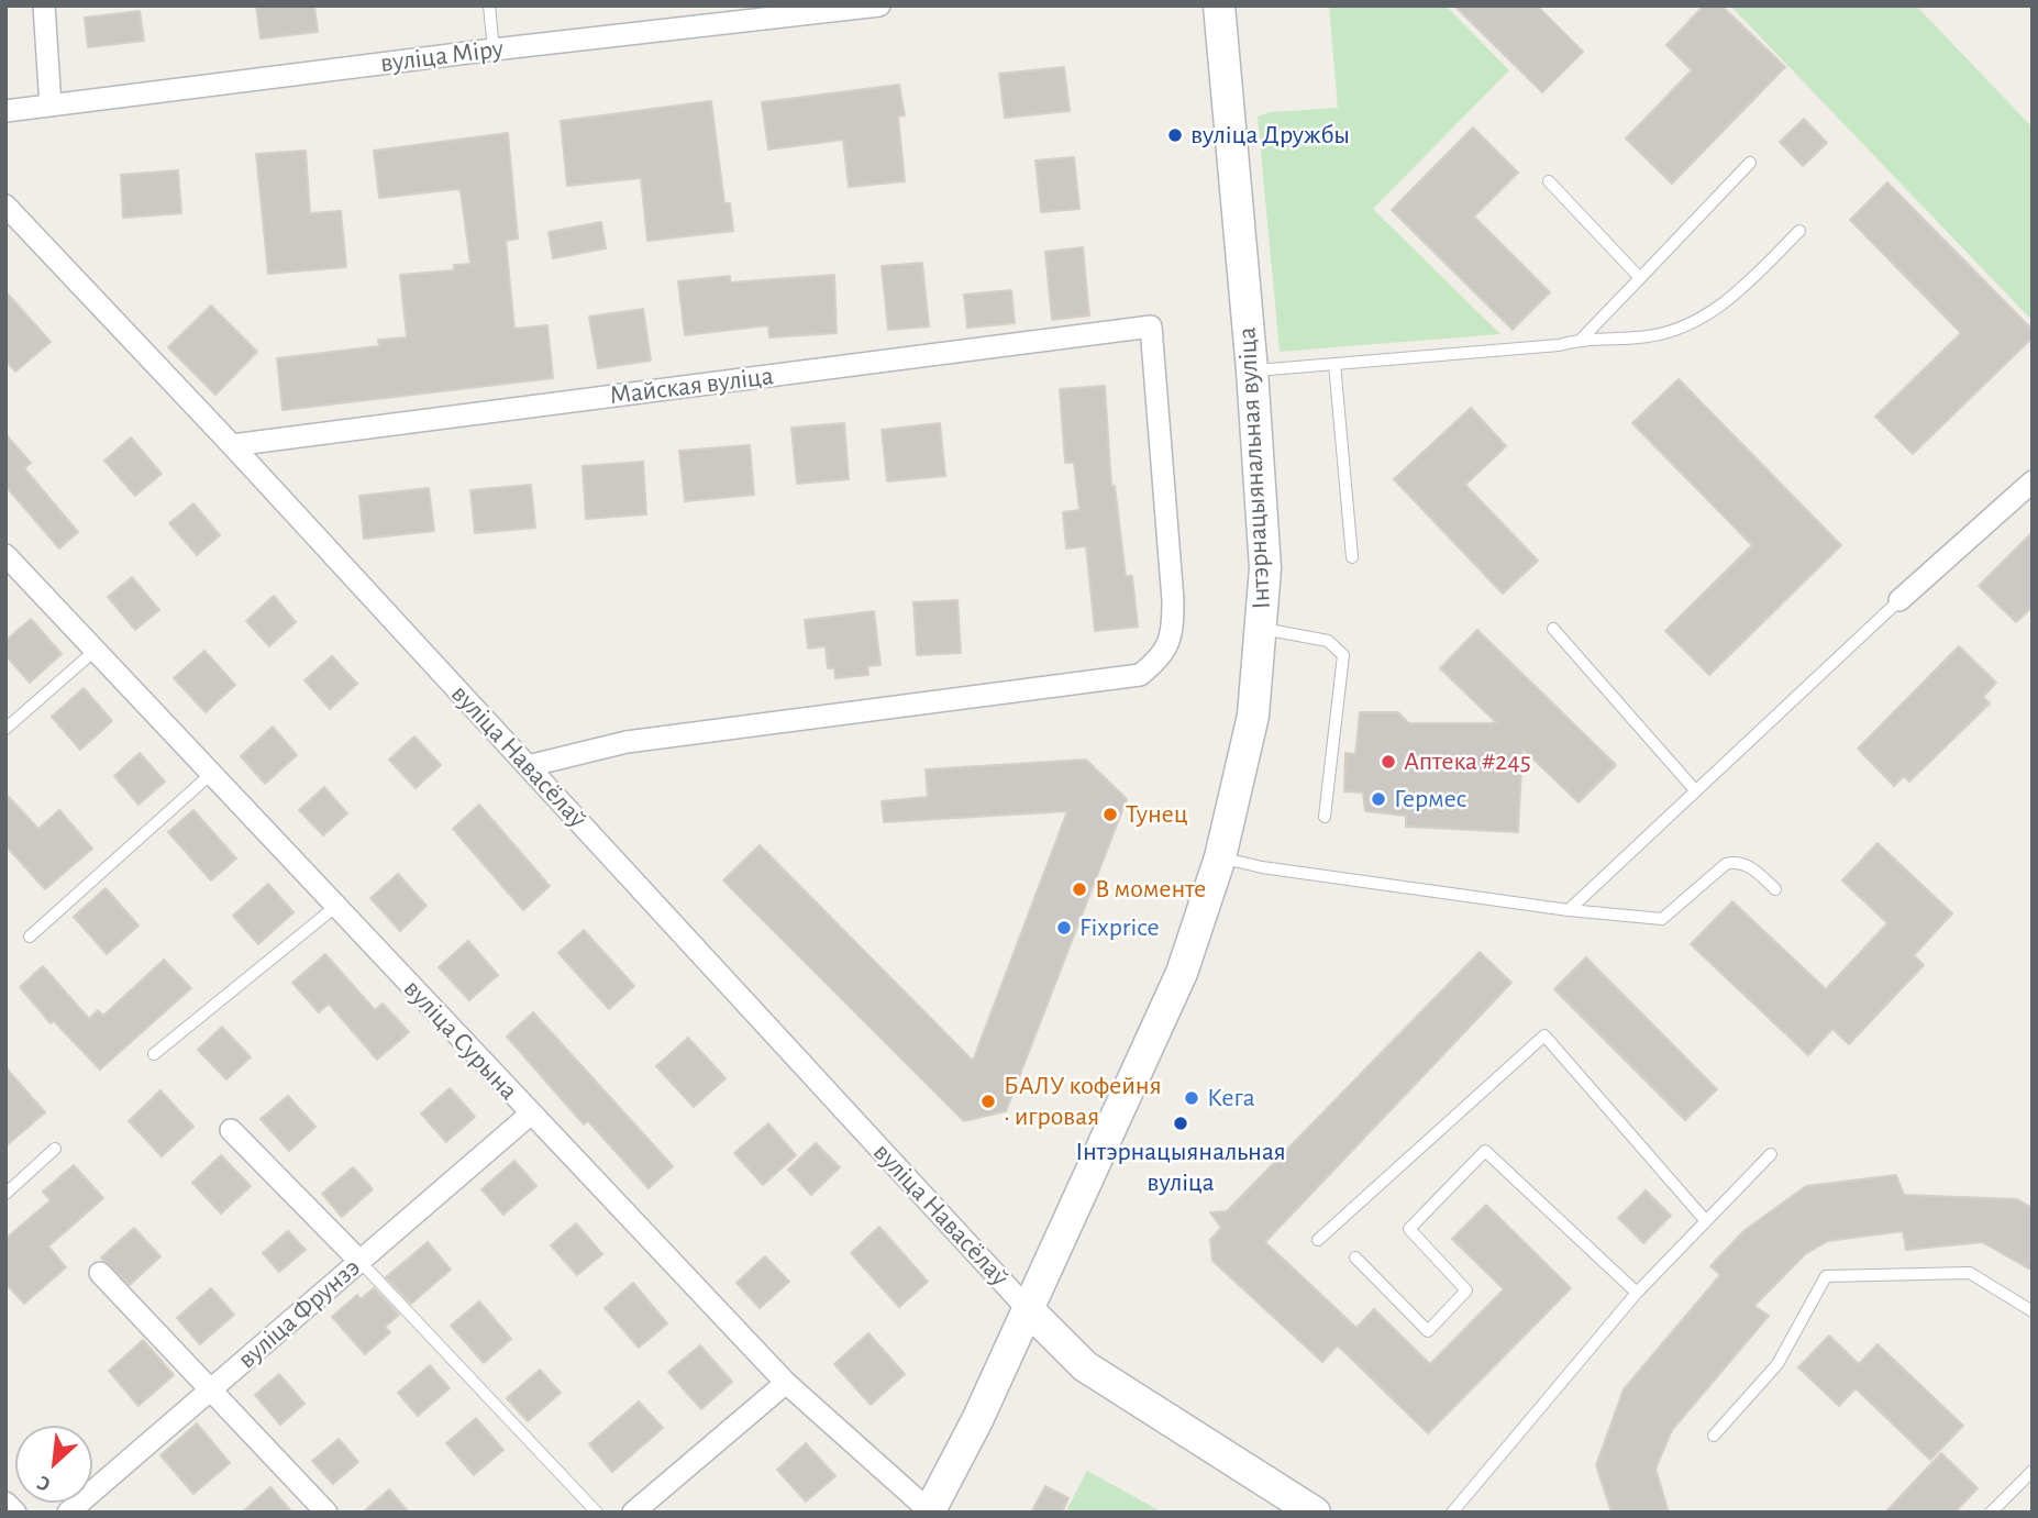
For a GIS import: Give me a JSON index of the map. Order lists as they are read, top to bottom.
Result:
{
  "streets": {
    "main road": ["Інтэрнацыянальная вуліца"],
    "street": [
      "вуліца Міру",
      "Майская вуліца",
      "вуліца Навасёлаў",
      "вуліца Сурына",
      "вуліца Фрунзэ"
    ]
  },
  "crossings": [
    ["Майская вуліца", "вуліца Навасёлаў"],
    ["Інтэрнацыянальная вуліца", "вуліца Навасёлаў"],
    ["Інтэрнацыянальная вуліца", "вуліца Сурына"],
    ["вуліца Сурына", "вуліца Фрунзэ"]
  ],
  "places": [
    "вуліца Дружбы",
    "Аптека #245",
    "Гермес",
    "Тунец",
    "В моменте",
    "Fixprice",
    "Кега",
    "БАЛУ кофейня • игровая",
    "Інтэрнацыянальная вуліца"
  ],
  "north": "bottom left"
}
